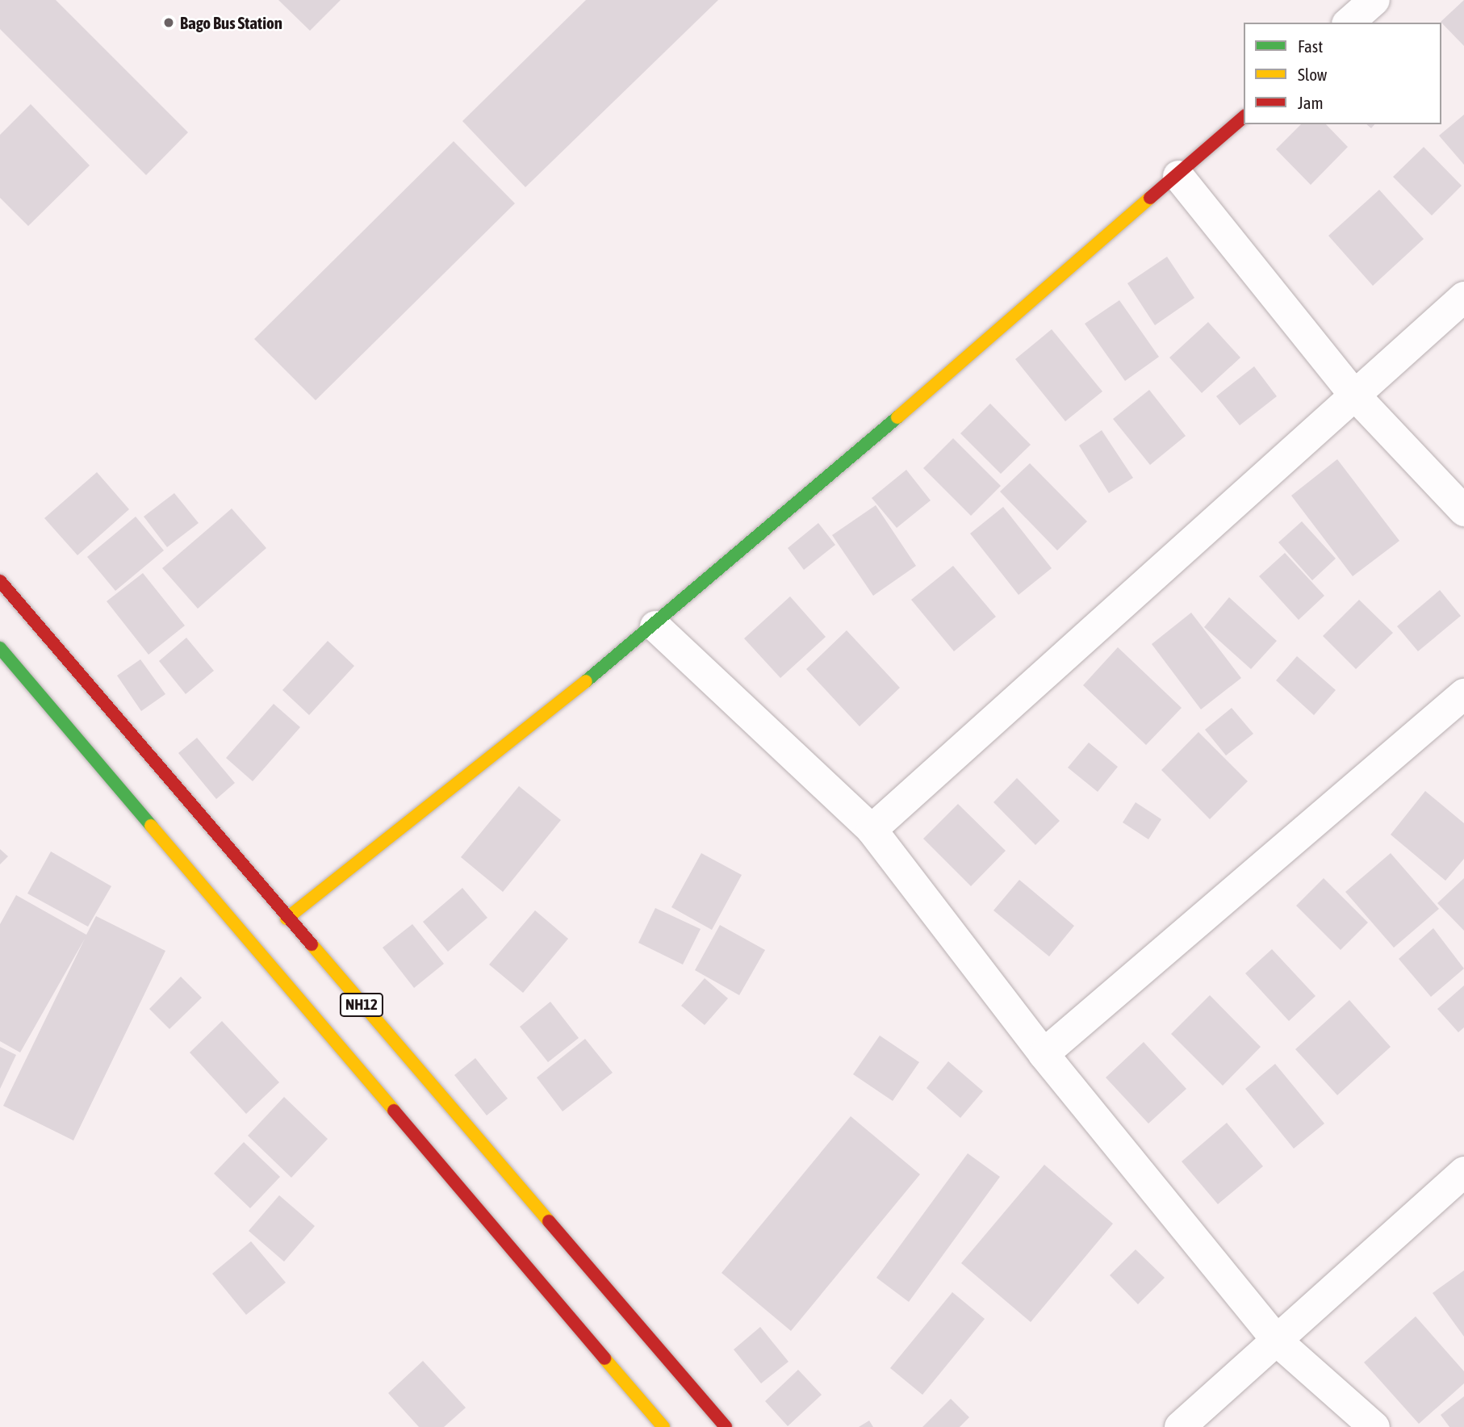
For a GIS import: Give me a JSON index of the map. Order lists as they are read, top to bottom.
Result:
{
  "streets": {
    "main road": ["NH12"]
  },
  "places": ["Bago Bus Station"],
  "legend": ["Fast", "Slow", "Jam"]
}
